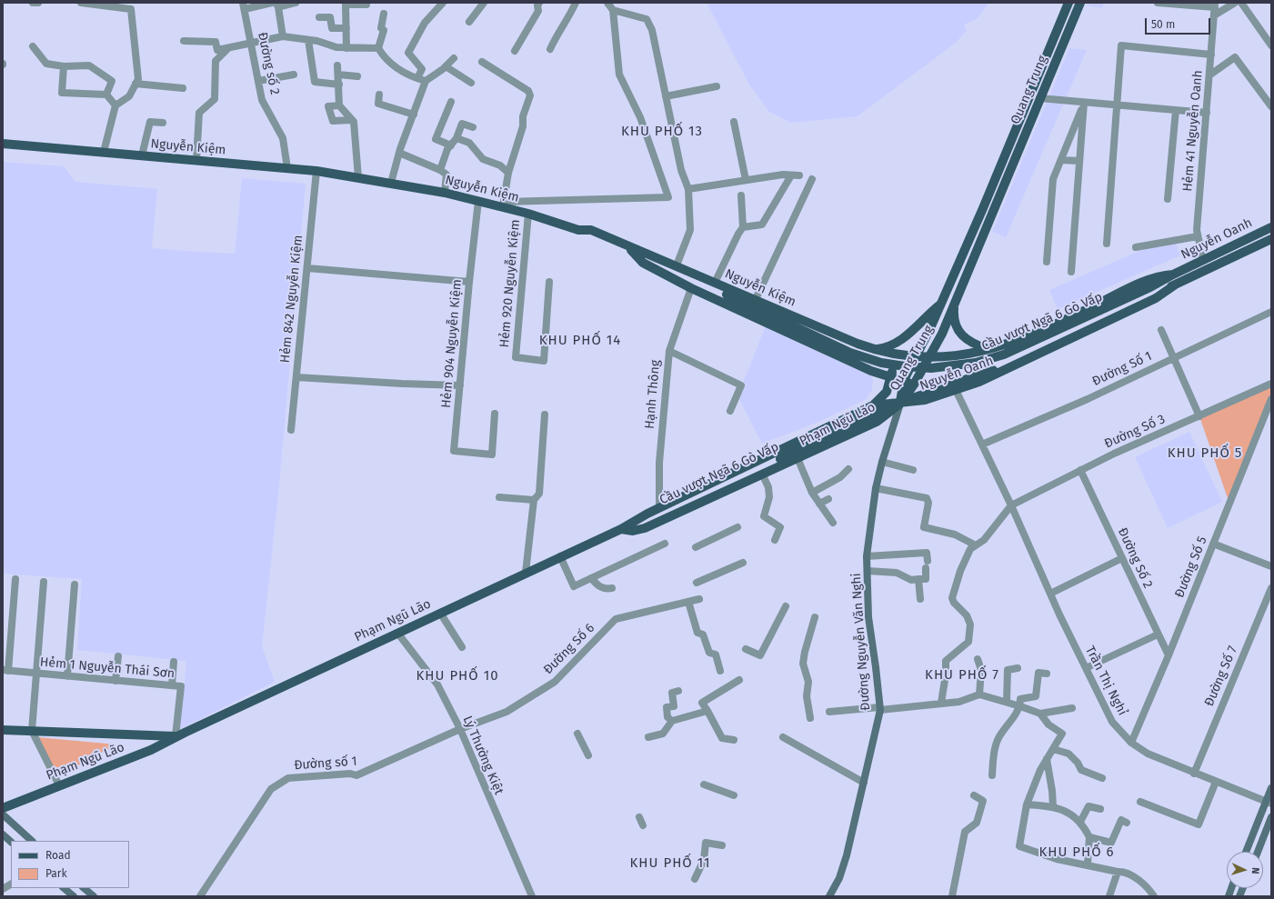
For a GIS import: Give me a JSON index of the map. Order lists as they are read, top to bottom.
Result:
{
  "streets": {
    "main road": [
      "Quang Trung",
      "Nguyễn Kiệm",
      "Nguyễn Oanh",
      "Cầu vượt Ngã 6 Gò Vấp",
      "Phạm Ngũ Lão",
      "Đường Nguyễn Văn Nghi"
    ],
    "street": [
      "Đường số 2",
      "Hẻm 41 Nguyễn Oanh",
      "Hẻm 920 Nguyễn Kiệm",
      "Hẻm 842 Nguyễn Kiệm",
      "Hẻm 904 Nguyễn Kiệm",
      "Đường Số 1",
      "Hạnh Thông",
      "Đường Số 3",
      "Đường Số 2",
      "Đường Số 5",
      "Đường Số 6",
      "Hẻm 1 Nguyễn Thái Sơn",
      "Đường Số 7",
      "Trần Thị Nghỉ",
      "Lý Thường Kiệt",
      "Đường số 1"
    ]
  },
  "crossings": [
    ["Đường số 2", "Nguyễn Kiệm"],
    ["Quang Trung", "Nguyễn Kiệm"],
    ["Quang Trung", "Nguyễn Oanh"],
    ["Quang Trung", "Phạm Ngũ Lão"],
    ["Quang Trung", "Đường Nguyễn Văn Nghi"],
    ["Hẻm 41 Nguyễn Oanh", "Nguyễn Oanh"],
    ["Nguyễn Kiệm", "Nguyễn Oanh"],
    ["Nguyễn Kiệm", "Hẻm 920 Nguyễn Kiệm"],
    ["Nguyễn Kiệm", "Hẻm 842 Nguyễn Kiệm"],
    ["Nguyễn Kiệm", "Cầu vượt Ngã 6 Gò Vấp"],
    ["Nguyễn Kiệm", "Hẻm 904 Nguyễn Kiệm"],
    ["Nguyễn Oanh", "Cầu vượt Ngã 6 Gò Vấp"],
    ["Nguyễn Oanh", "Phạm Ngũ Lão"],
    ["Nguyễn Oanh", "Đường Nguyễn Văn Nghi"],
    ["Cầu vượt Ngã 6 Gò Vấp", "Phạm Ngũ Lão"],
    ["Đường Số 1", "Trần Thị Nghỉ"],
    ["Hạnh Thông", "Phạm Ngũ Lão"],
    ["Phạm Ngũ Lão", "Đường Nguyễn Văn Nghi"],
    ["Phạm Ngũ Lão", "Hẻm 1 Nguyễn Thái Sơn"],
    ["Phạm Ngũ Lão", "Lý Thường Kiệt"],
    ["Đường Số 3", "Đường Số 2"],
    ["Đường Số 3", "Trần Thị Nghỉ"],
    ["Đường Số 2", "Đường Số 5"],
    ["Đường Số 5", "Trần Thị Nghỉ"],
    ["Đường Số 6", "Lý Thường Kiệt"],
    ["Đường Số 6", "Đường số 1"],
    ["Đường Số 7", "Trần Thị Nghỉ"],
    ["Lý Thường Kiệt", "Đường số 1"]
  ],
  "districts": [
    "KHU PHỐ 13",
    "KHU PHỐ 14",
    "KHU PHỐ 5",
    "KHU PHỐ 7",
    "KHU PHỐ 10",
    "KHU PHỐ 6",
    "KHU PHỐ 11"
  ],
  "legend": ["Road", "Park"],
  "scale_bar": "50 m",
  "north": "right"
}
